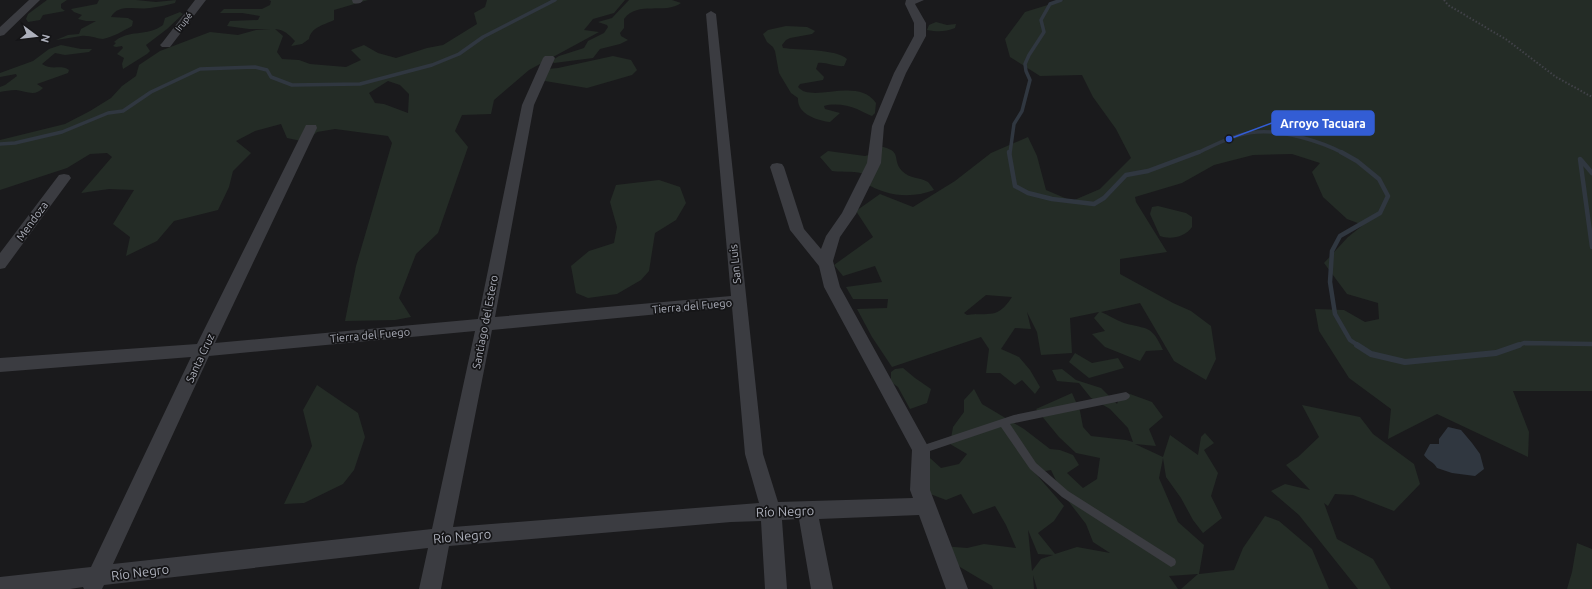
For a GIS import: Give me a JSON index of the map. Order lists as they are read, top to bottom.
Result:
{
  "streets": {
    "street": [
      "Irupé",
      "Mendoza",
      "San Luis",
      "Tierra del Fuego",
      "Santiago del Estero",
      "Santa Cruz",
      "Río Negro"
    ]
  },
  "crossings": [
    ["San Luis", "Tierra del Fuego"],
    ["San Luis", "Río Negro"],
    ["Tierra del Fuego", "Santiago del Estero"],
    ["Tierra del Fuego", "Santa Cruz"],
    ["Santiago del Estero", "Río Negro"],
    ["Santa Cruz", "Río Negro"]
  ],
  "places": ["Arroyo Tacuara"],
  "north": "right"
}
